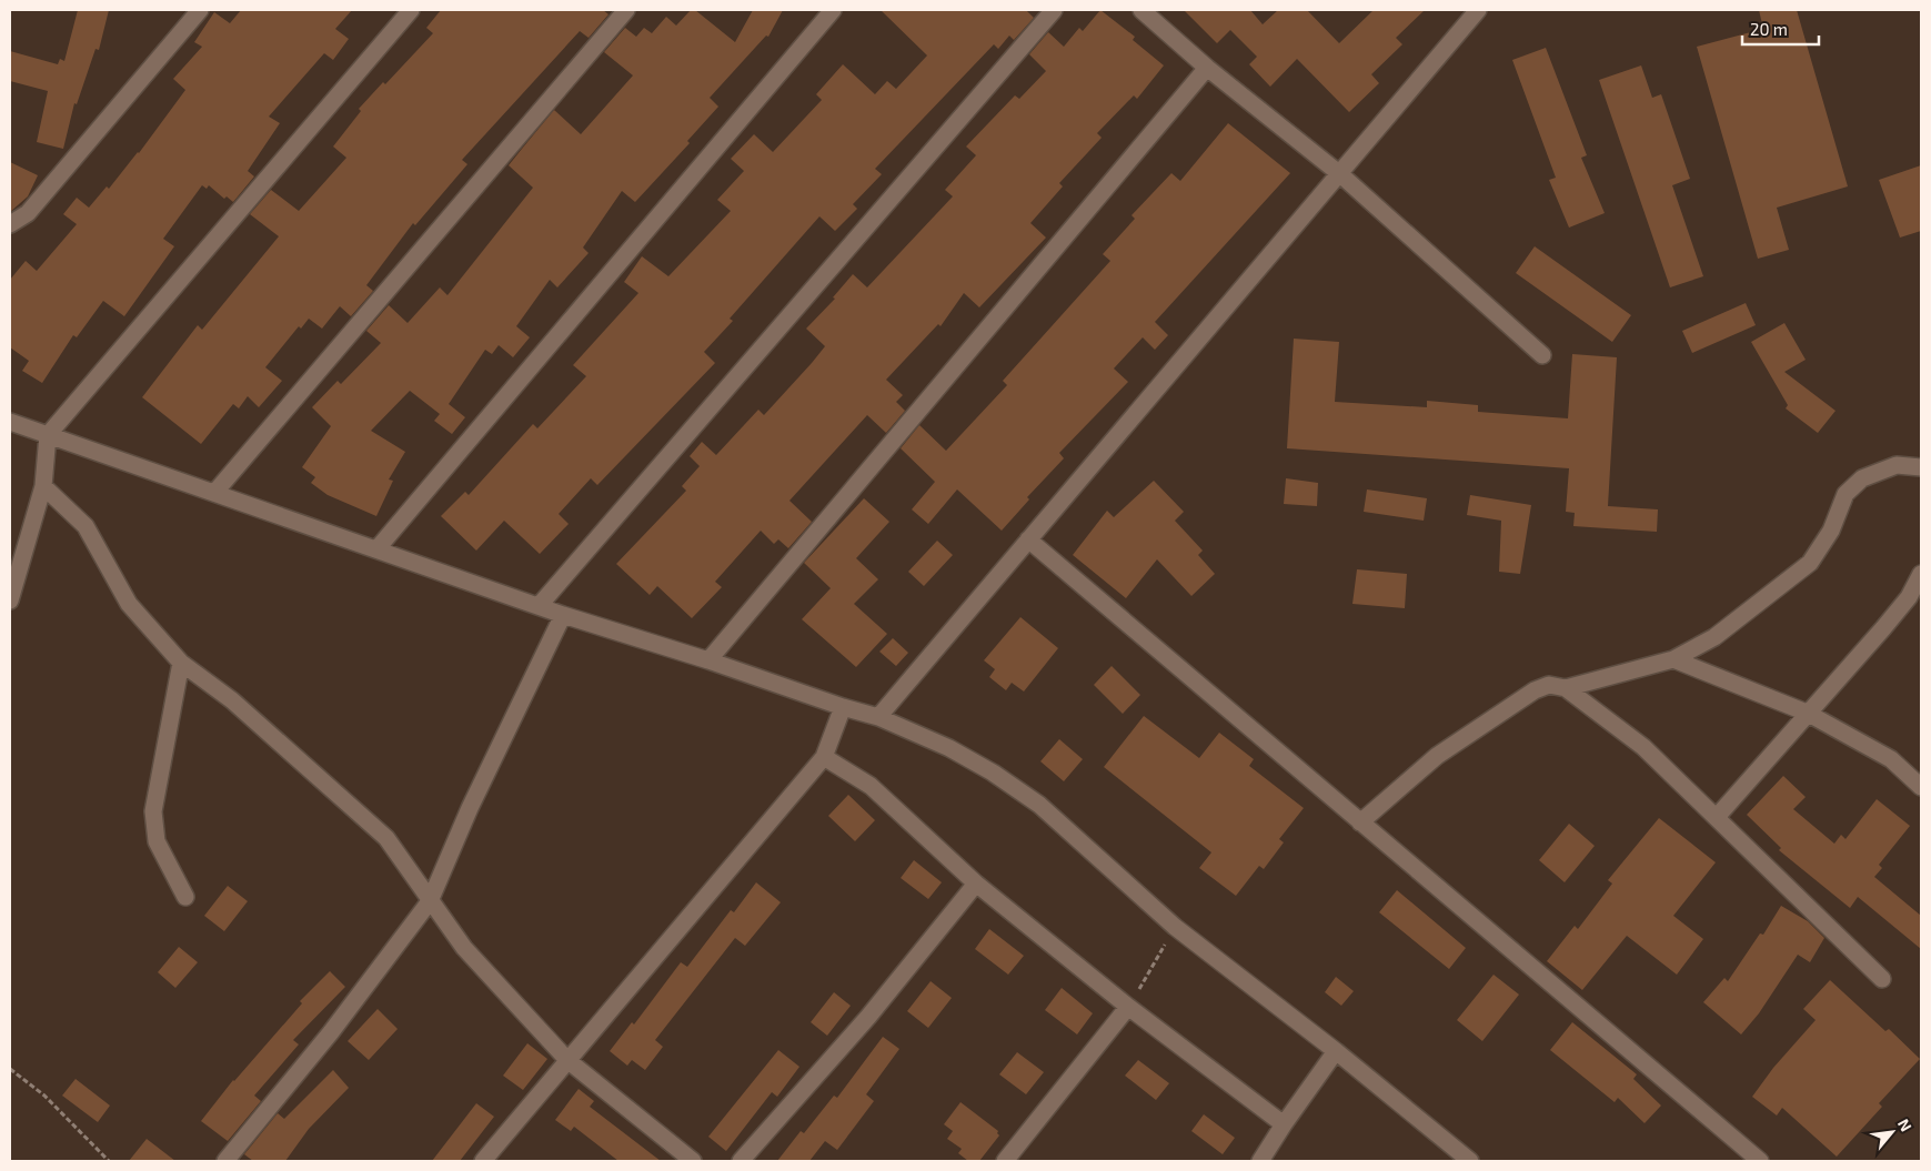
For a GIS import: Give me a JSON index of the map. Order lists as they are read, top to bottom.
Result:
{
  "scale_bar": "20 m",
  "north": "top right"
}
